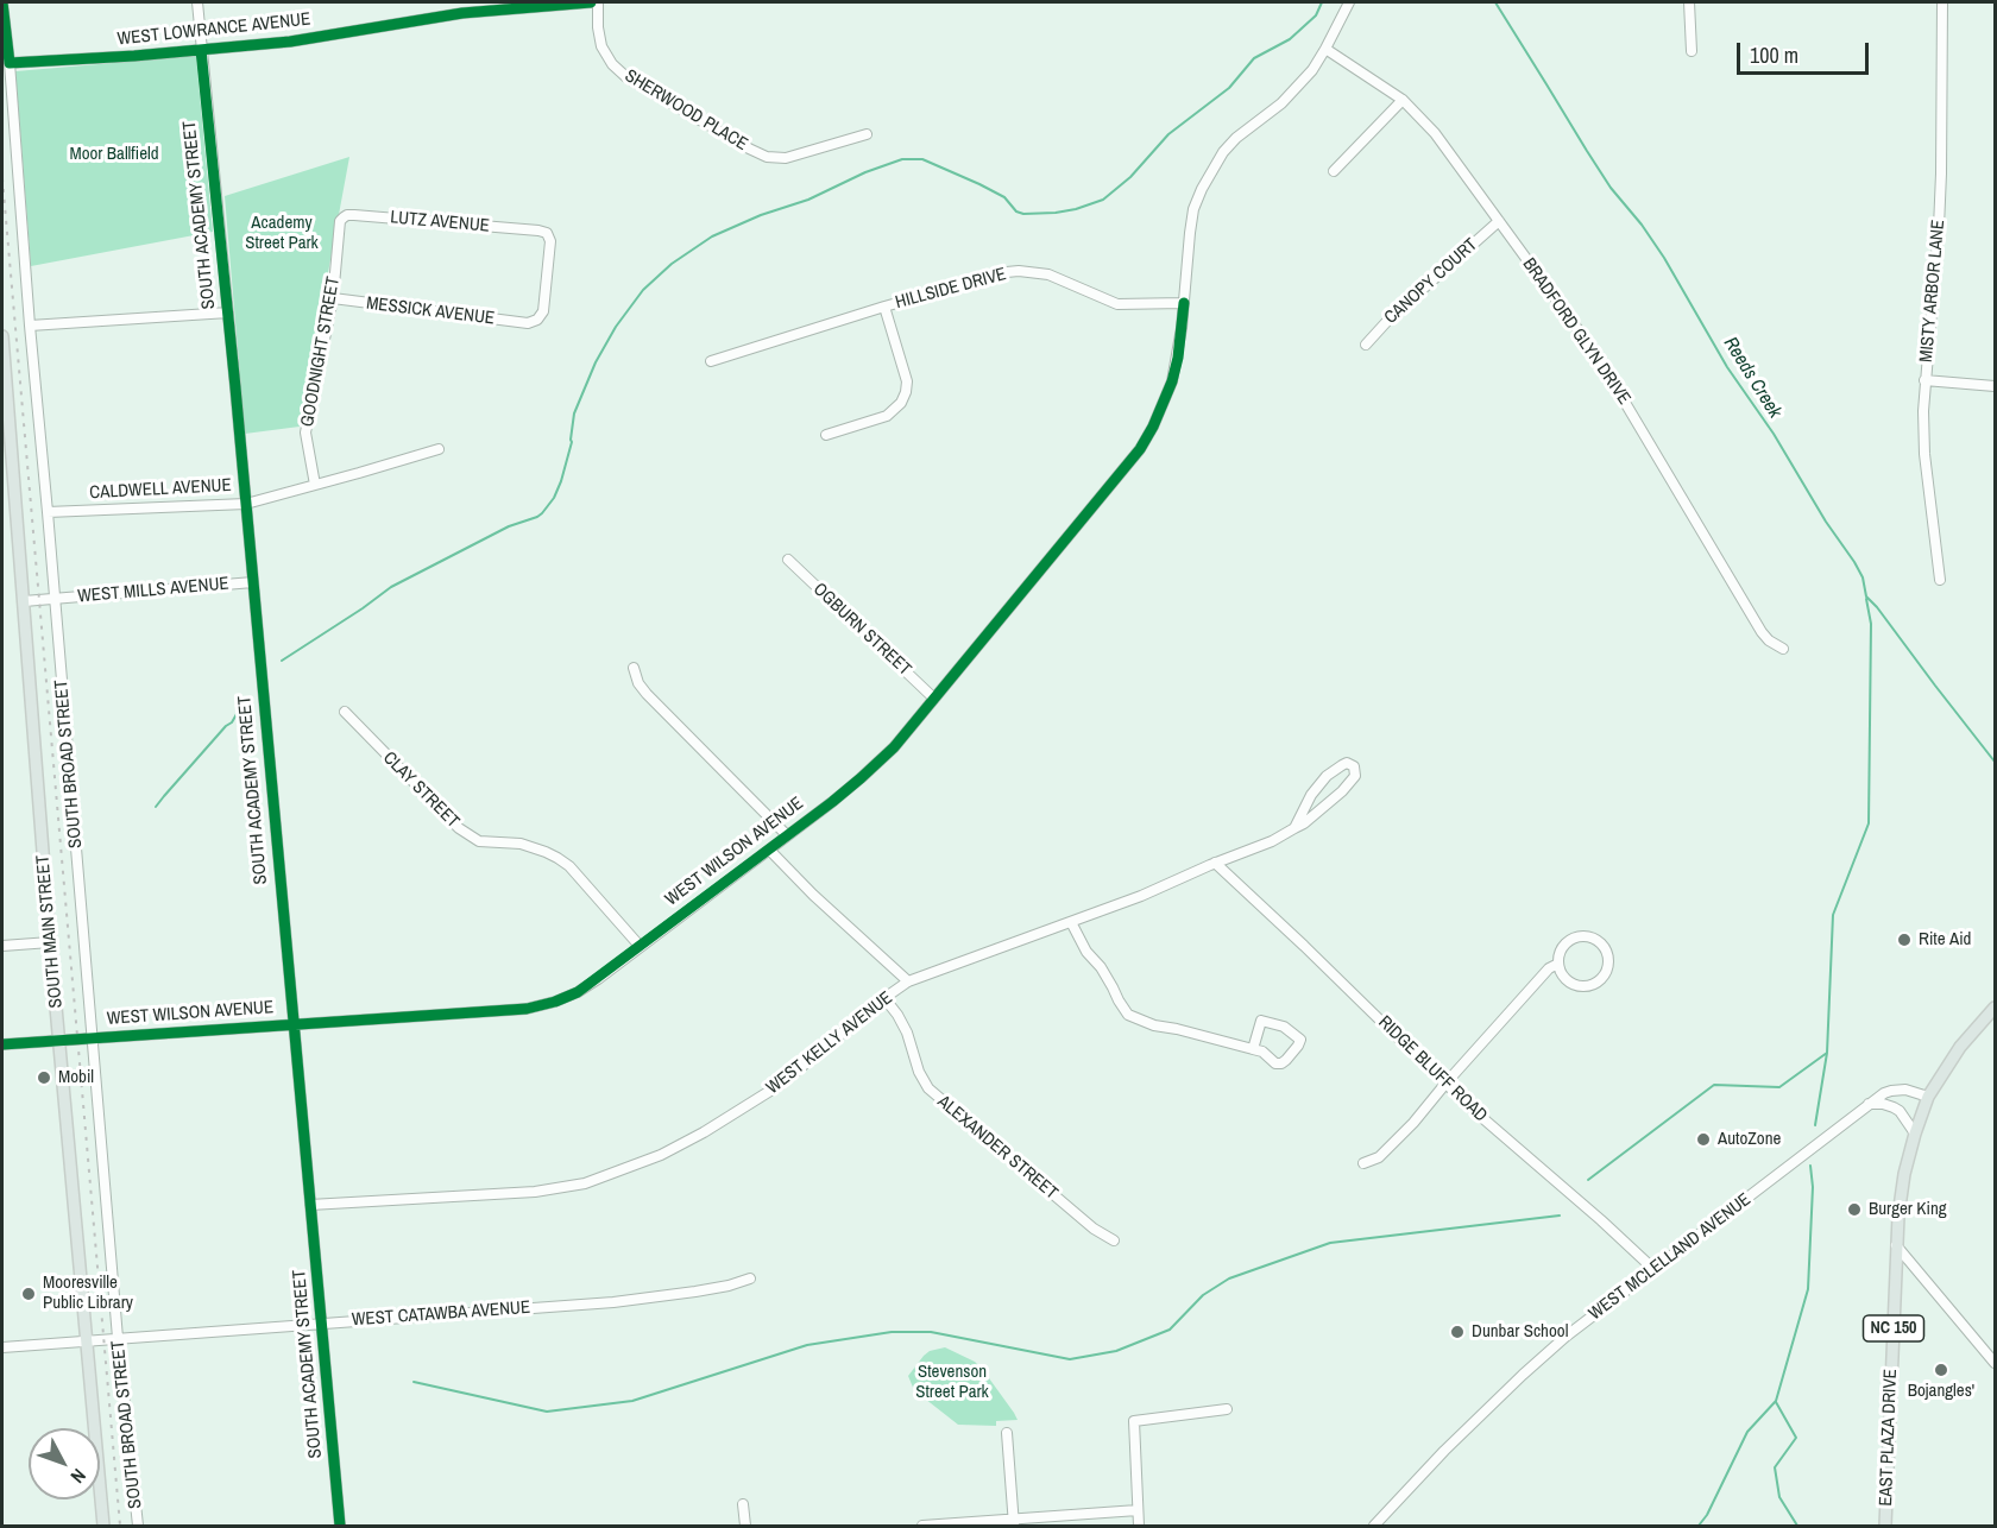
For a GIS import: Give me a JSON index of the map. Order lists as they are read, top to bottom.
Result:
{
  "streets": {
    "main road": ["SOUTH MAIN STREET", "NC 150", "EAST PLAZA DRIVE"],
    "street": [
      "WEST LOWRANCE AVENUE",
      "SHERWOOD PLACE",
      "SOUTH ACADEMY STREET",
      "LUTZ AVENUE",
      "CANOPY COURT",
      "HILLSIDE DRIVE",
      "MISTY ARBOR LANE",
      "MESSICK AVENUE",
      "BRADFORD GLYN DRIVE",
      "GOODNIGHT STREET",
      "CALDWELL AVENUE",
      "WEST MILLS AVENUE",
      "OGBURN STREET",
      "SOUTH BROAD STREET",
      "CLAY STREET",
      "WEST WILSON AVENUE",
      "WEST KELLY AVENUE",
      "RIDGE BLUFF ROAD",
      "ALEXANDER STREET",
      "WEST MCLELLAND AVENUE",
      "WEST CATAWBA AVENUE"
    ]
  },
  "crossings": [
    ["WEST LOWRANCE AVENUE", "SOUTH ACADEMY STREET"],
    ["WEST LOWRANCE AVENUE", "SOUTH BROAD STREET"],
    ["SOUTH ACADEMY STREET", "CALDWELL AVENUE"],
    ["SOUTH ACADEMY STREET", "WEST MILLS AVENUE"],
    ["SOUTH ACADEMY STREET", "WEST WILSON AVENUE"],
    ["SOUTH ACADEMY STREET", "WEST KELLY AVENUE"],
    ["SOUTH ACADEMY STREET", "WEST CATAWBA AVENUE"],
    ["LUTZ AVENUE", "MESSICK AVENUE"],
    ["LUTZ AVENUE", "GOODNIGHT STREET"],
    ["CANOPY COURT", "BRADFORD GLYN DRIVE"],
    ["HILLSIDE DRIVE", "WEST WILSON AVENUE"],
    ["MESSICK AVENUE", "GOODNIGHT STREET"],
    ["BRADFORD GLYN DRIVE", "WEST WILSON AVENUE"],
    ["GOODNIGHT STREET", "CALDWELL AVENUE"],
    ["CALDWELL AVENUE", "SOUTH BROAD STREET"],
    ["WEST MILLS AVENUE", "SOUTH BROAD STREET"],
    ["WEST MILLS AVENUE", "SOUTH MAIN STREET"],
    ["OGBURN STREET", "WEST WILSON AVENUE"],
    ["SOUTH BROAD STREET", "WEST WILSON AVENUE"],
    ["SOUTH BROAD STREET", "WEST CATAWBA AVENUE"],
    ["CLAY STREET", "WEST WILSON AVENUE"],
    ["WEST WILSON AVENUE", "SOUTH MAIN STREET"],
    ["SOUTH MAIN STREET", "WEST CATAWBA AVENUE"],
    ["WEST KELLY AVENUE", "RIDGE BLUFF ROAD"],
    ["WEST KELLY AVENUE", "ALEXANDER STREET"],
    ["RIDGE BLUFF ROAD", "WEST MCLELLAND AVENUE"],
    ["WEST MCLELLAND AVENUE", "NC 150"],
    ["WEST MCLELLAND AVENUE", "EAST PLAZA DRIVE"],
    ["NC 150", "EAST PLAZA DRIVE"]
  ],
  "water": ["Reeds Creek"],
  "parks": ["Moor Ballfield", "Academy Street Park", "Stevenson Street Park"],
  "places": [
    "Rite Aid",
    "Mobil",
    "AutoZone",
    "Burger King",
    "Mooresville Public Library",
    "Dunbar School",
    "Bojangles'"
  ],
  "scale_bar": "100 m",
  "north": "bottom right"
}
